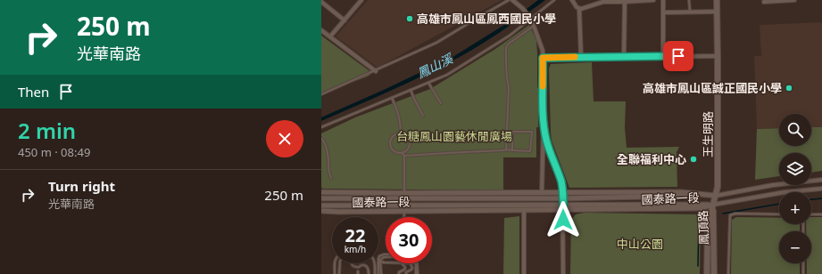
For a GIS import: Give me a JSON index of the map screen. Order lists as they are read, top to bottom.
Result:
{
  "streets": {
    "main road": ["王生明路", "鳳頂路"],
    "street": ["國泰路一段"]
  },
  "crossings": [
    ["王生明路", "國泰路一段"],
    ["王生明路", "鳳頂路"],
    ["國泰路一段", "鳳頂路"]
  ],
  "water": ["鳳山溪"],
  "parks": ["台糖鳳山園藝休閒廣場", "中山公園"],
  "places": ["高雄市鳳山區鳳西國民小學", "高雄市鳳山區誠正國民小學", "全聯福利中心"],
  "page": {
    "turn": ["250 m", "光華南路"],
    "then": "Then",
    "heading": ["2 min", "450 m · 08:49"],
    "map_buttons": ["+", "−"],
    "list": [
      {
        "name": "Turn right",
        "note": "光華南路",
        "value": "250 m"
      }
    ],
    "speed": "22 km/h",
    "limit": "30"
  }
}
